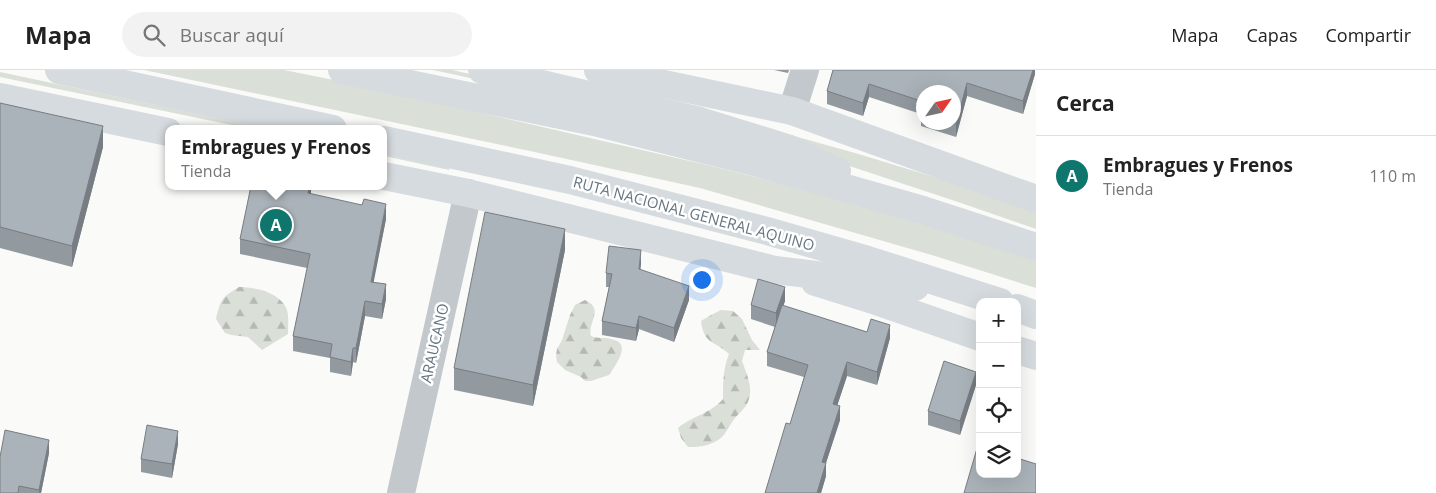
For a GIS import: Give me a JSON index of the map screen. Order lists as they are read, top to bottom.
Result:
{
  "streets": {
    "main road": ["RUTA NACIONAL GENERAL AQUINO"],
    "street": ["ARAUCANO"]
  },
  "north": "top right",
  "page": {
    "header": "Mapa",
    "search": "Buscar aquí",
    "nav": ["Mapa", "Capas", "Compartir"],
    "heading": "Cerca",
    "popup": ["Embragues y Frenos", "Tienda"],
    "list": [
      {
        "mark": "A",
        "name": "Embragues y Frenos",
        "note": "Tienda",
        "value": "110 m"
      }
    ],
    "pins": "A",
    "map_buttons": ["+", "−"]
  }
}
